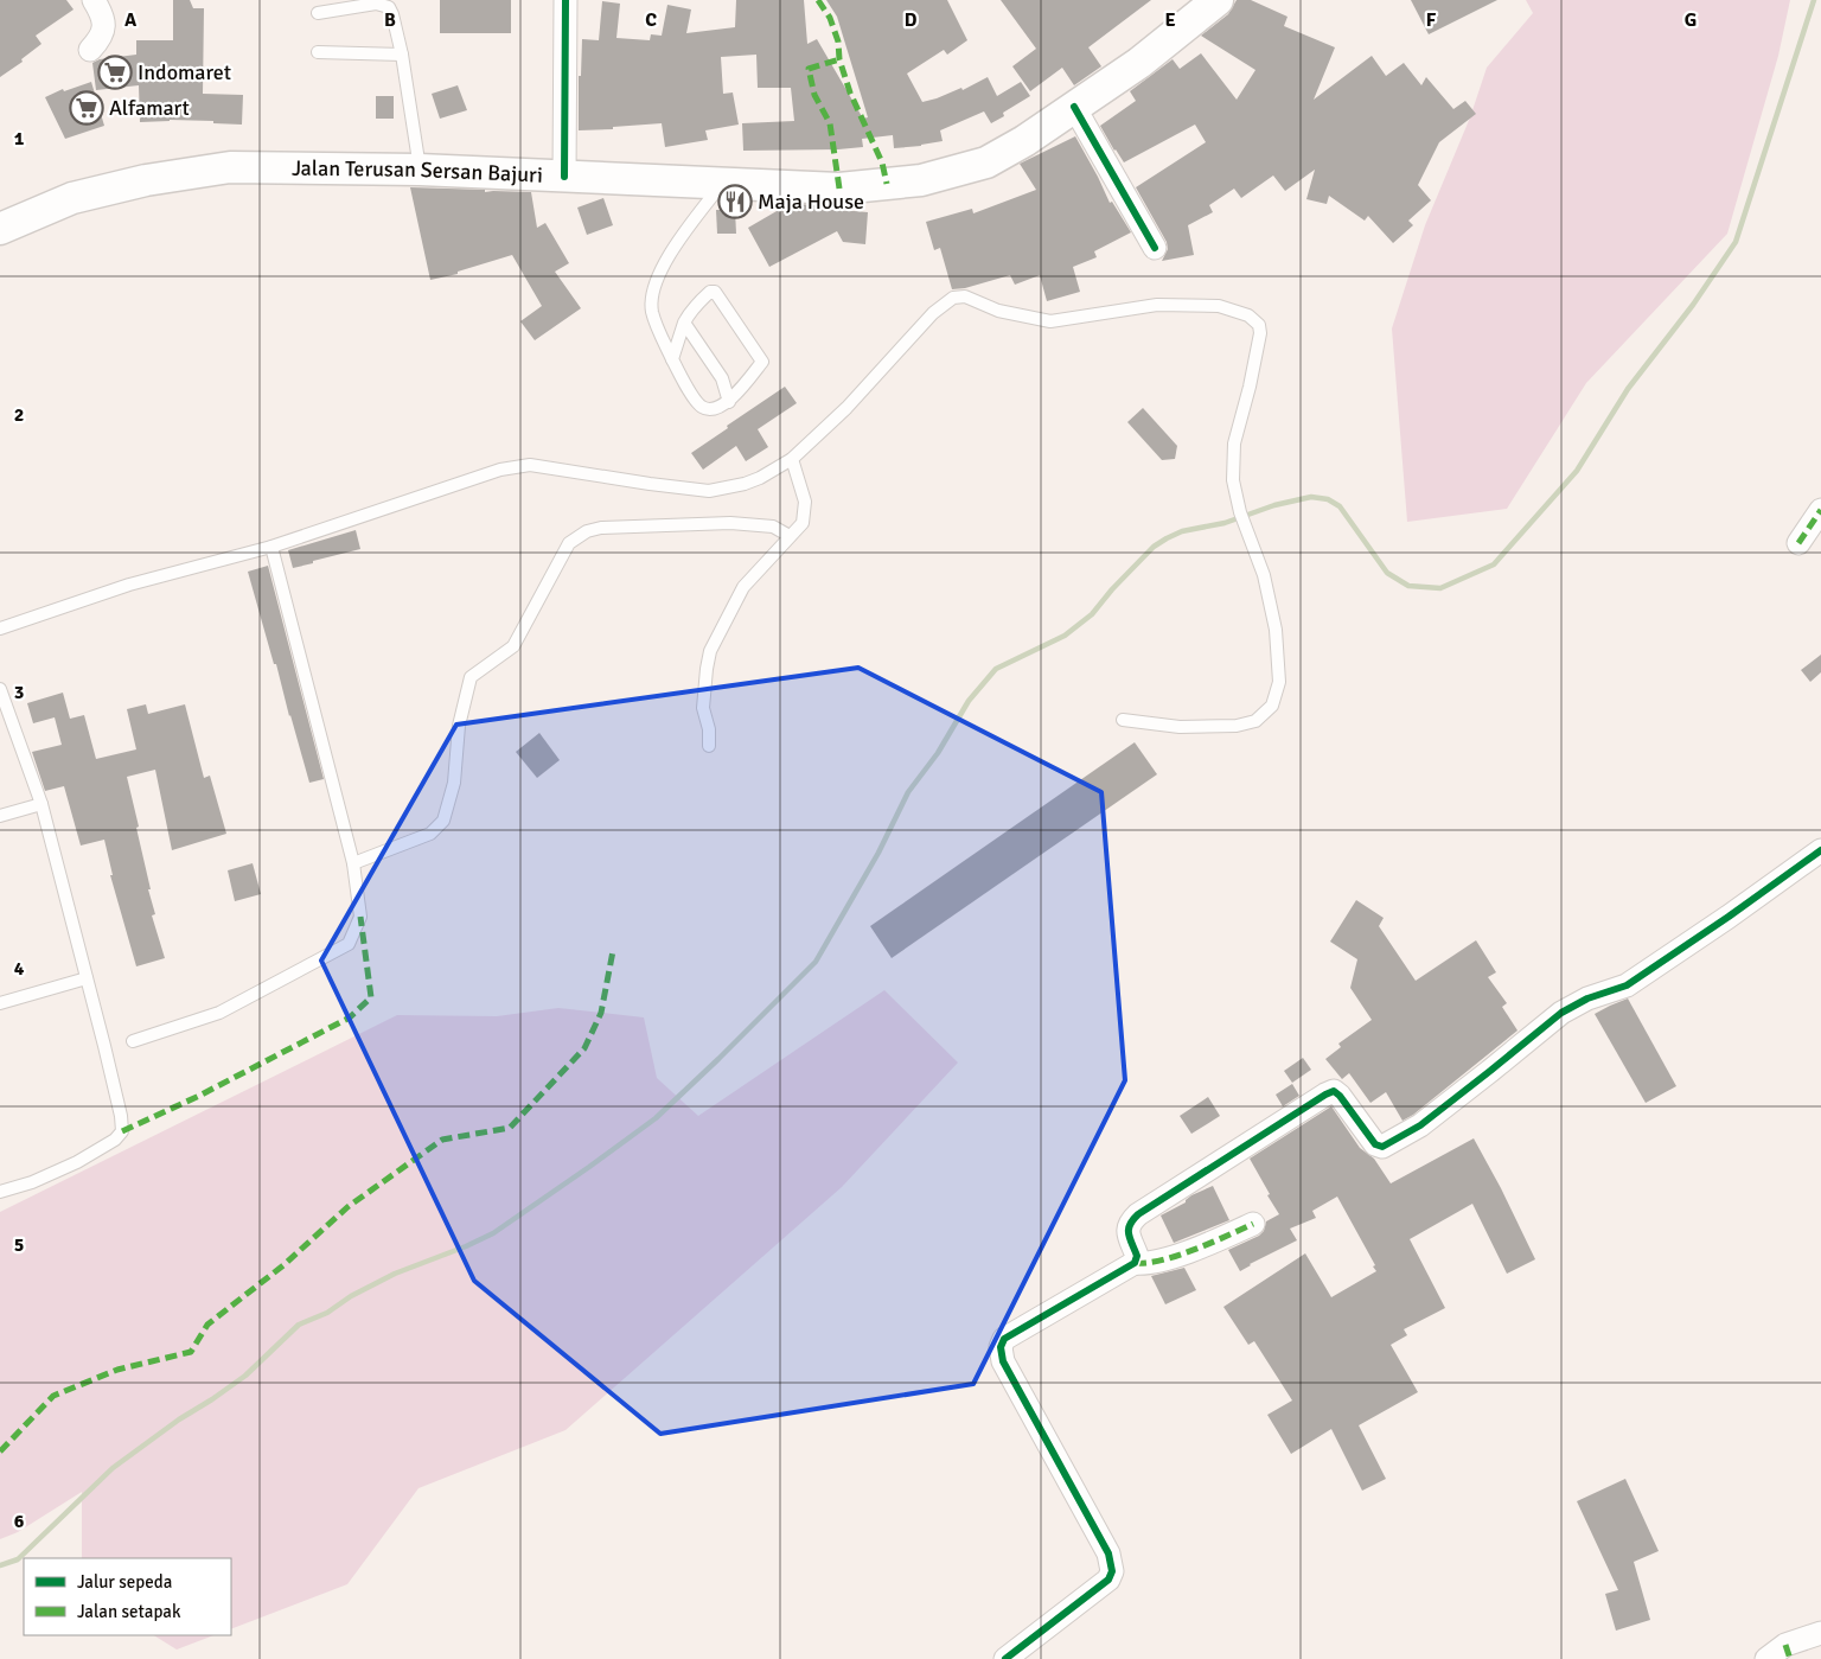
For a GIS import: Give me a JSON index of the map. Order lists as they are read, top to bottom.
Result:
{
  "streets": {
    "main road": ["Jalan Terusan Sersan Bajuri"]
  },
  "places": {
    "supermarket": ["Indomaret", "Alfamart"],
    "restaurant": ["Maja House"]
  },
  "legend": ["Jalur sepeda", "Jalan setapak"],
  "grid": {
    "columns": [
      "A",
      "B",
      "C",
      "D",
      "E",
      "F",
      "G"
    ],
    "rows": [
      "1",
      "2",
      "3",
      "4",
      "5",
      "6"
    ]
  }
}
